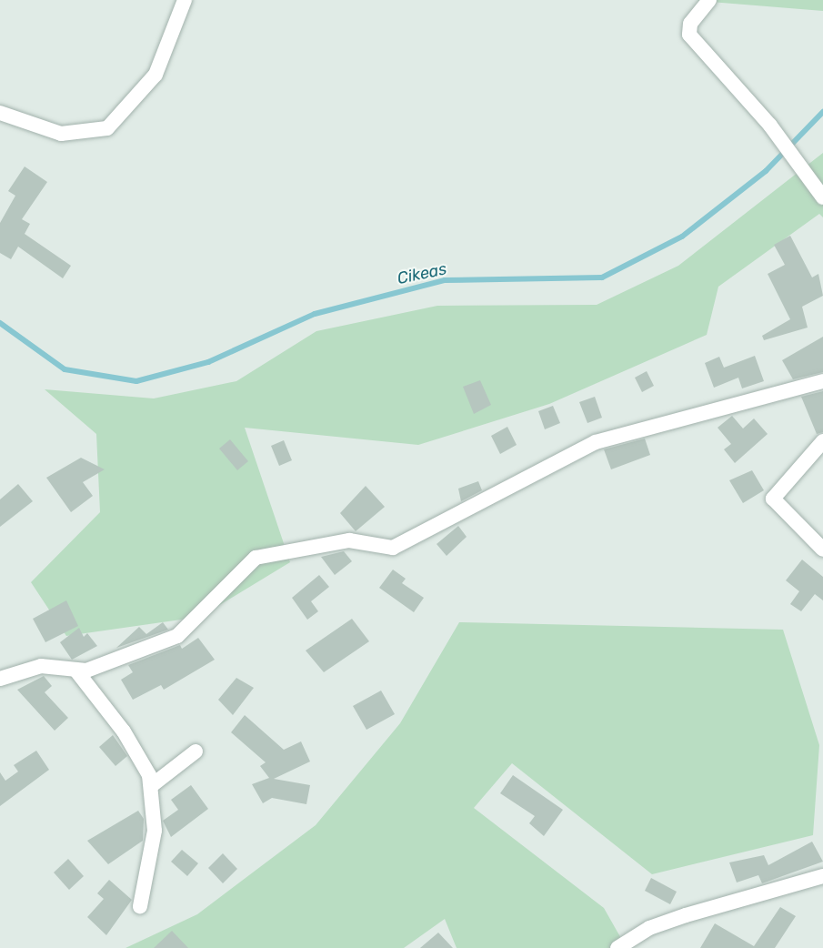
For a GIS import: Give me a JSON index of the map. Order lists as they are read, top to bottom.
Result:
{
  "water": ["Cikeas"]
}
